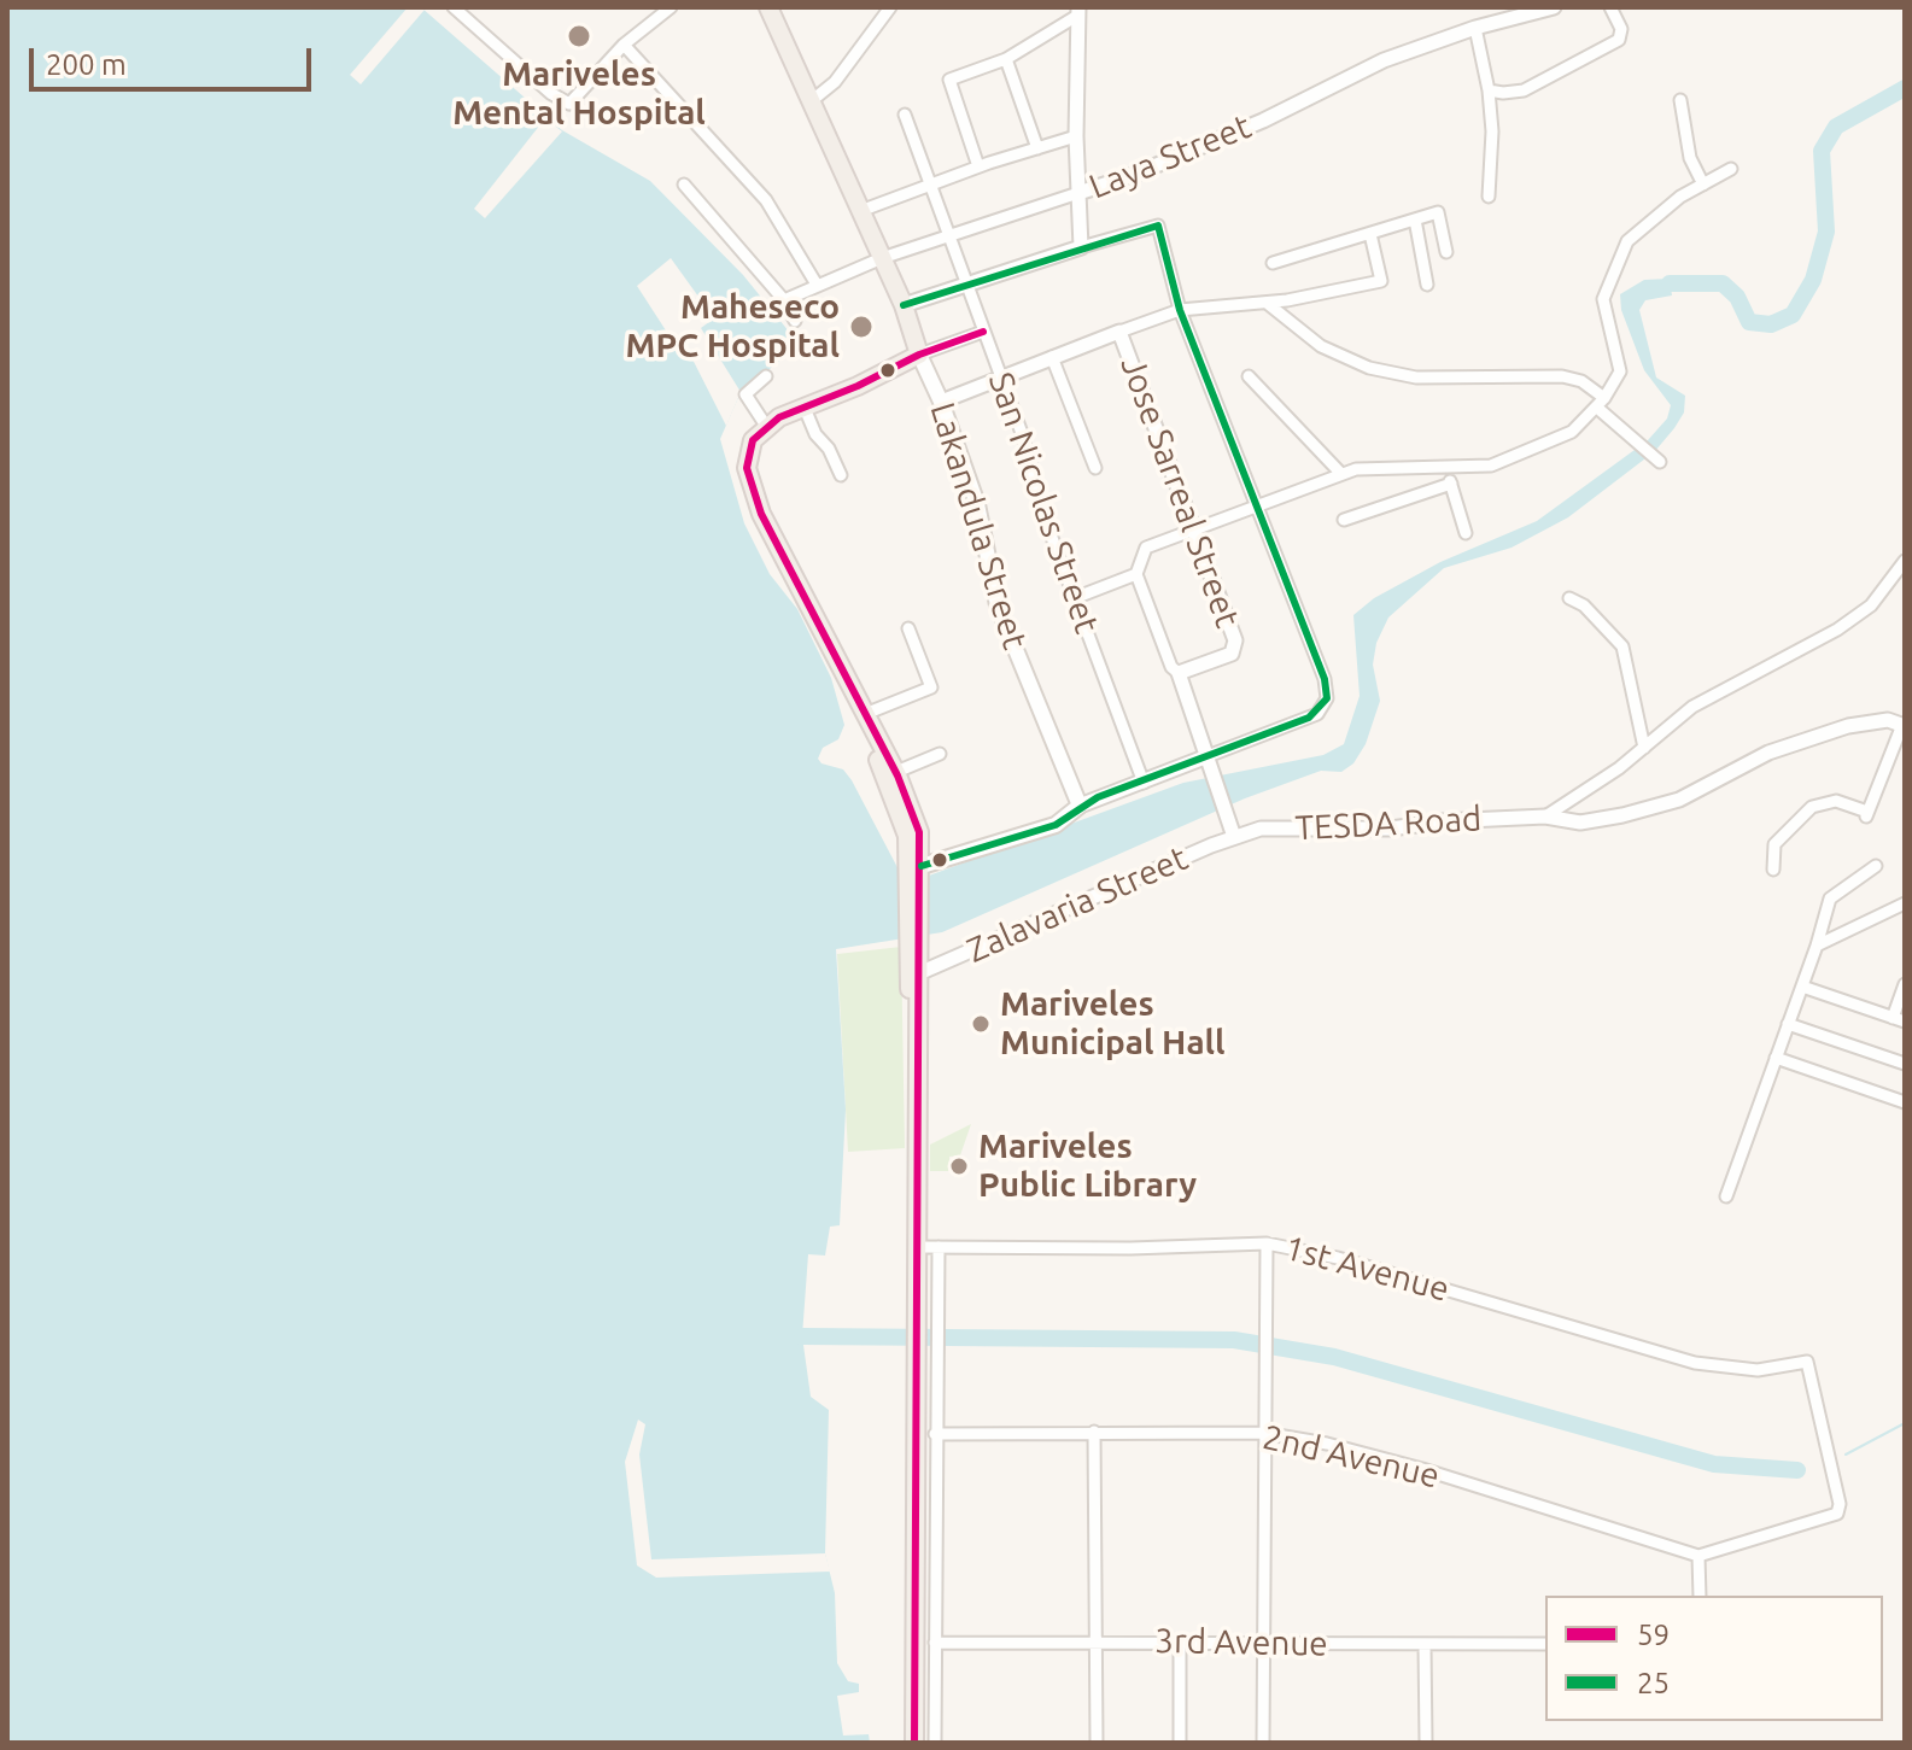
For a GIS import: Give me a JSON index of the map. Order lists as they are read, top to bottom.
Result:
{
  "streets": {
    "main road": ["Lakandula Street"],
    "street": [
      "Laya Street",
      "Jose Sarreal Street",
      "San Nicolas Street",
      "TESDA Road",
      "Zalavaria Street",
      "1st Avenue",
      "2nd Avenue",
      "3rd Avenue"
    ]
  },
  "crossings": [
    ["Laya Street", "San Nicolas Street"],
    ["TESDA Road", "Zalavaria Street"],
    ["1st Avenue", "2nd Avenue"]
  ],
  "places": [
    "Mariveles Mental Hospital",
    "Maheseco MPC Hospital",
    "Mariveles Municipal Hall",
    "Mariveles Public Library"
  ],
  "lines": ["transit line 25", "transit line 59"],
  "legend": ["59", "25"],
  "scale_bar": "200 m"
}
